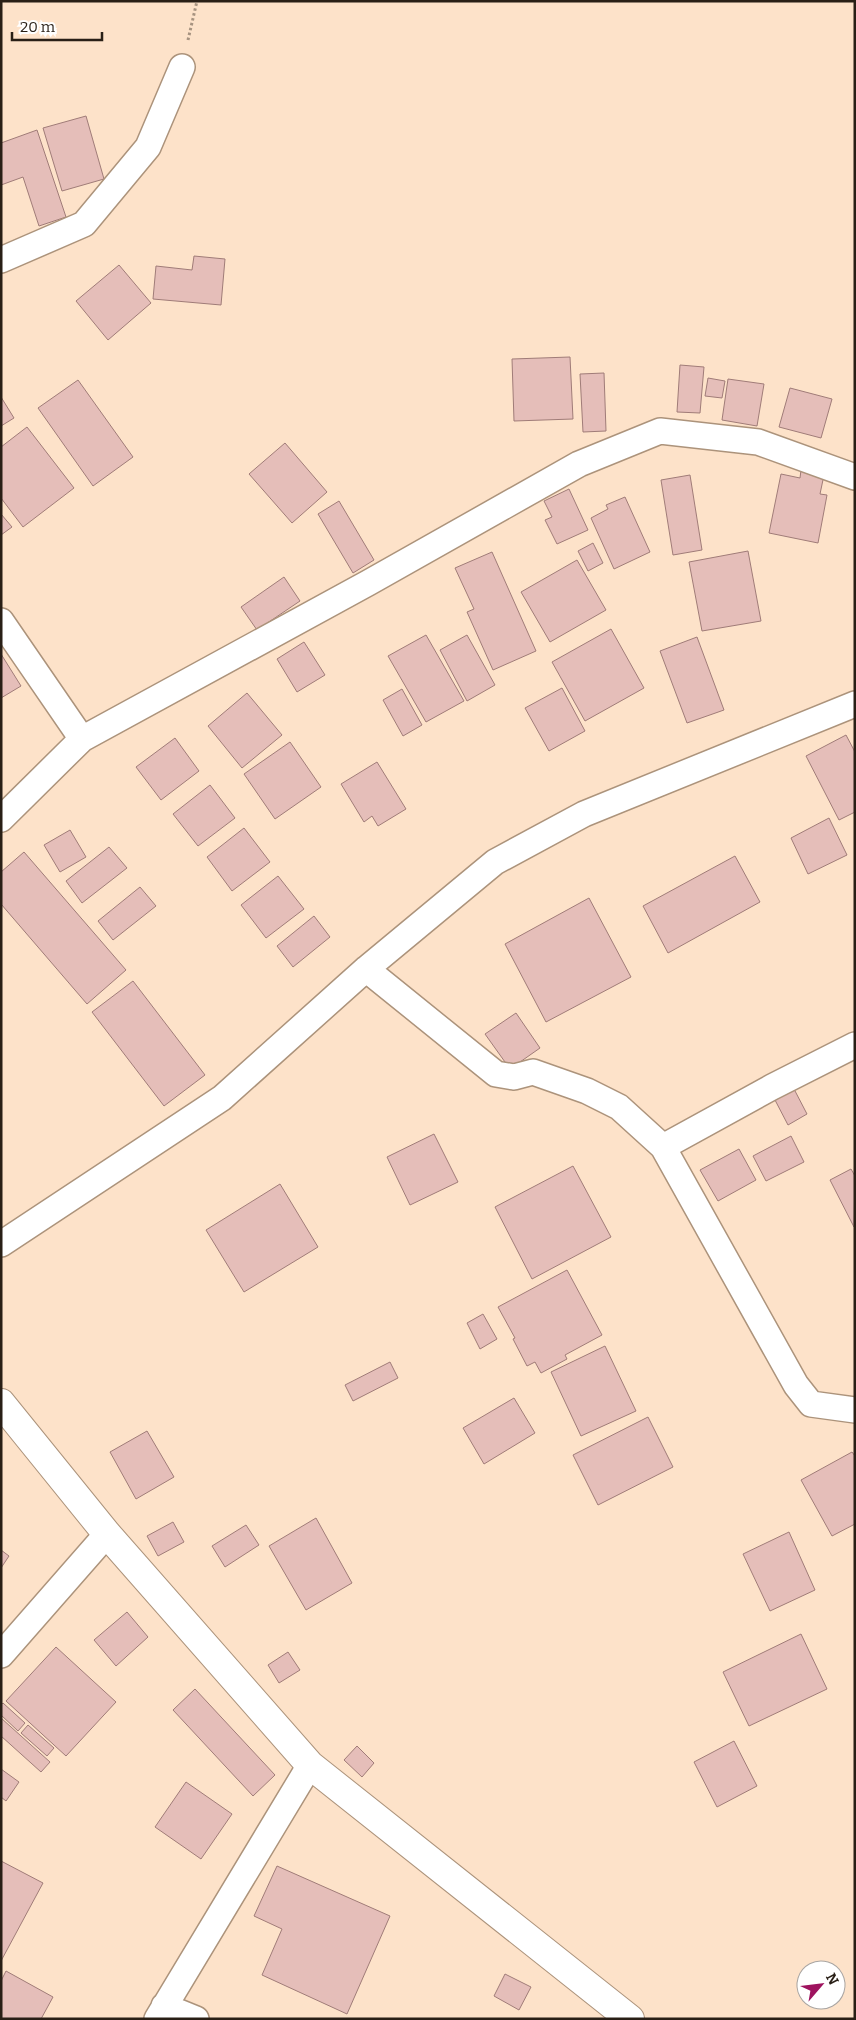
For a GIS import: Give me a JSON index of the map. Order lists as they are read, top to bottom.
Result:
{
  "scale_bar": "20 m",
  "north": "top right"
}
